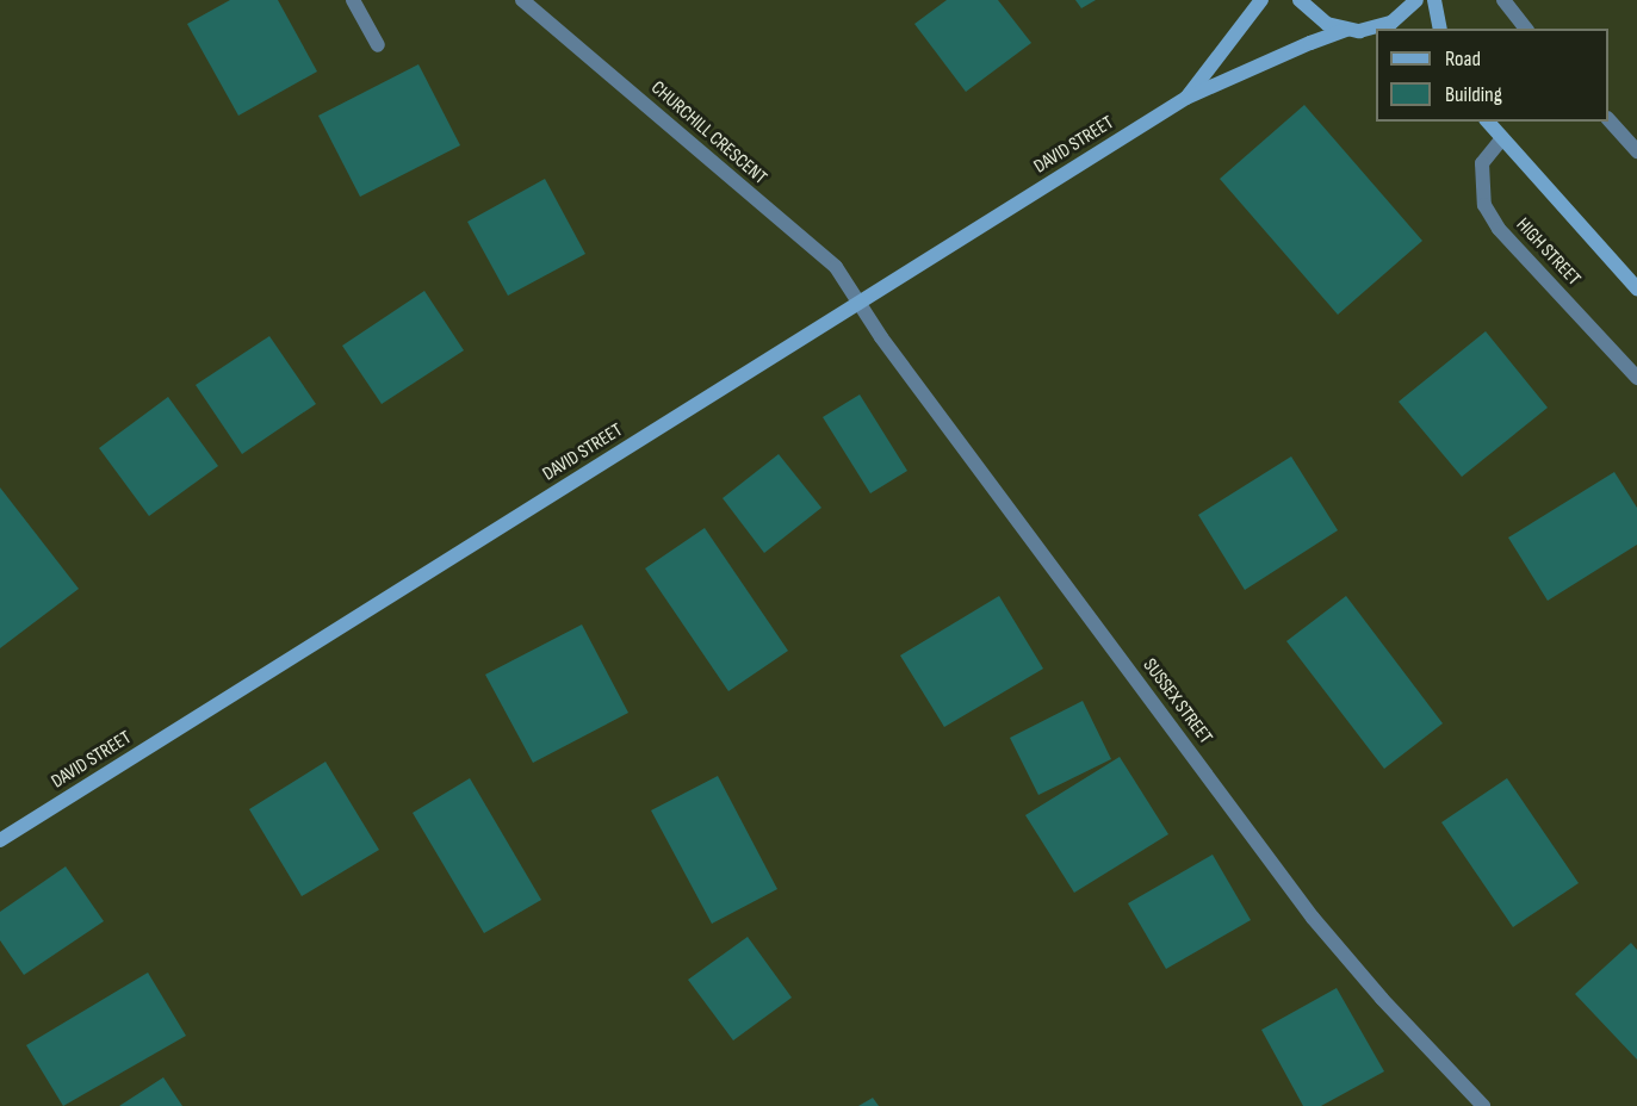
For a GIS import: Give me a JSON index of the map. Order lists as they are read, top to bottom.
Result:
{
  "streets": {
    "street": [
      "CHURCHILL CRESCENT",
      "DAVID STREET",
      "HIGH STREET",
      "SUSSEX STREET"
    ]
  },
  "crossings": [
    ["CHURCHILL CRESCENT", "DAVID STREET"],
    ["CHURCHILL CRESCENT", "SUSSEX STREET"],
    ["DAVID STREET", "SUSSEX STREET"]
  ],
  "legend": ["Road", "Building"]
}
